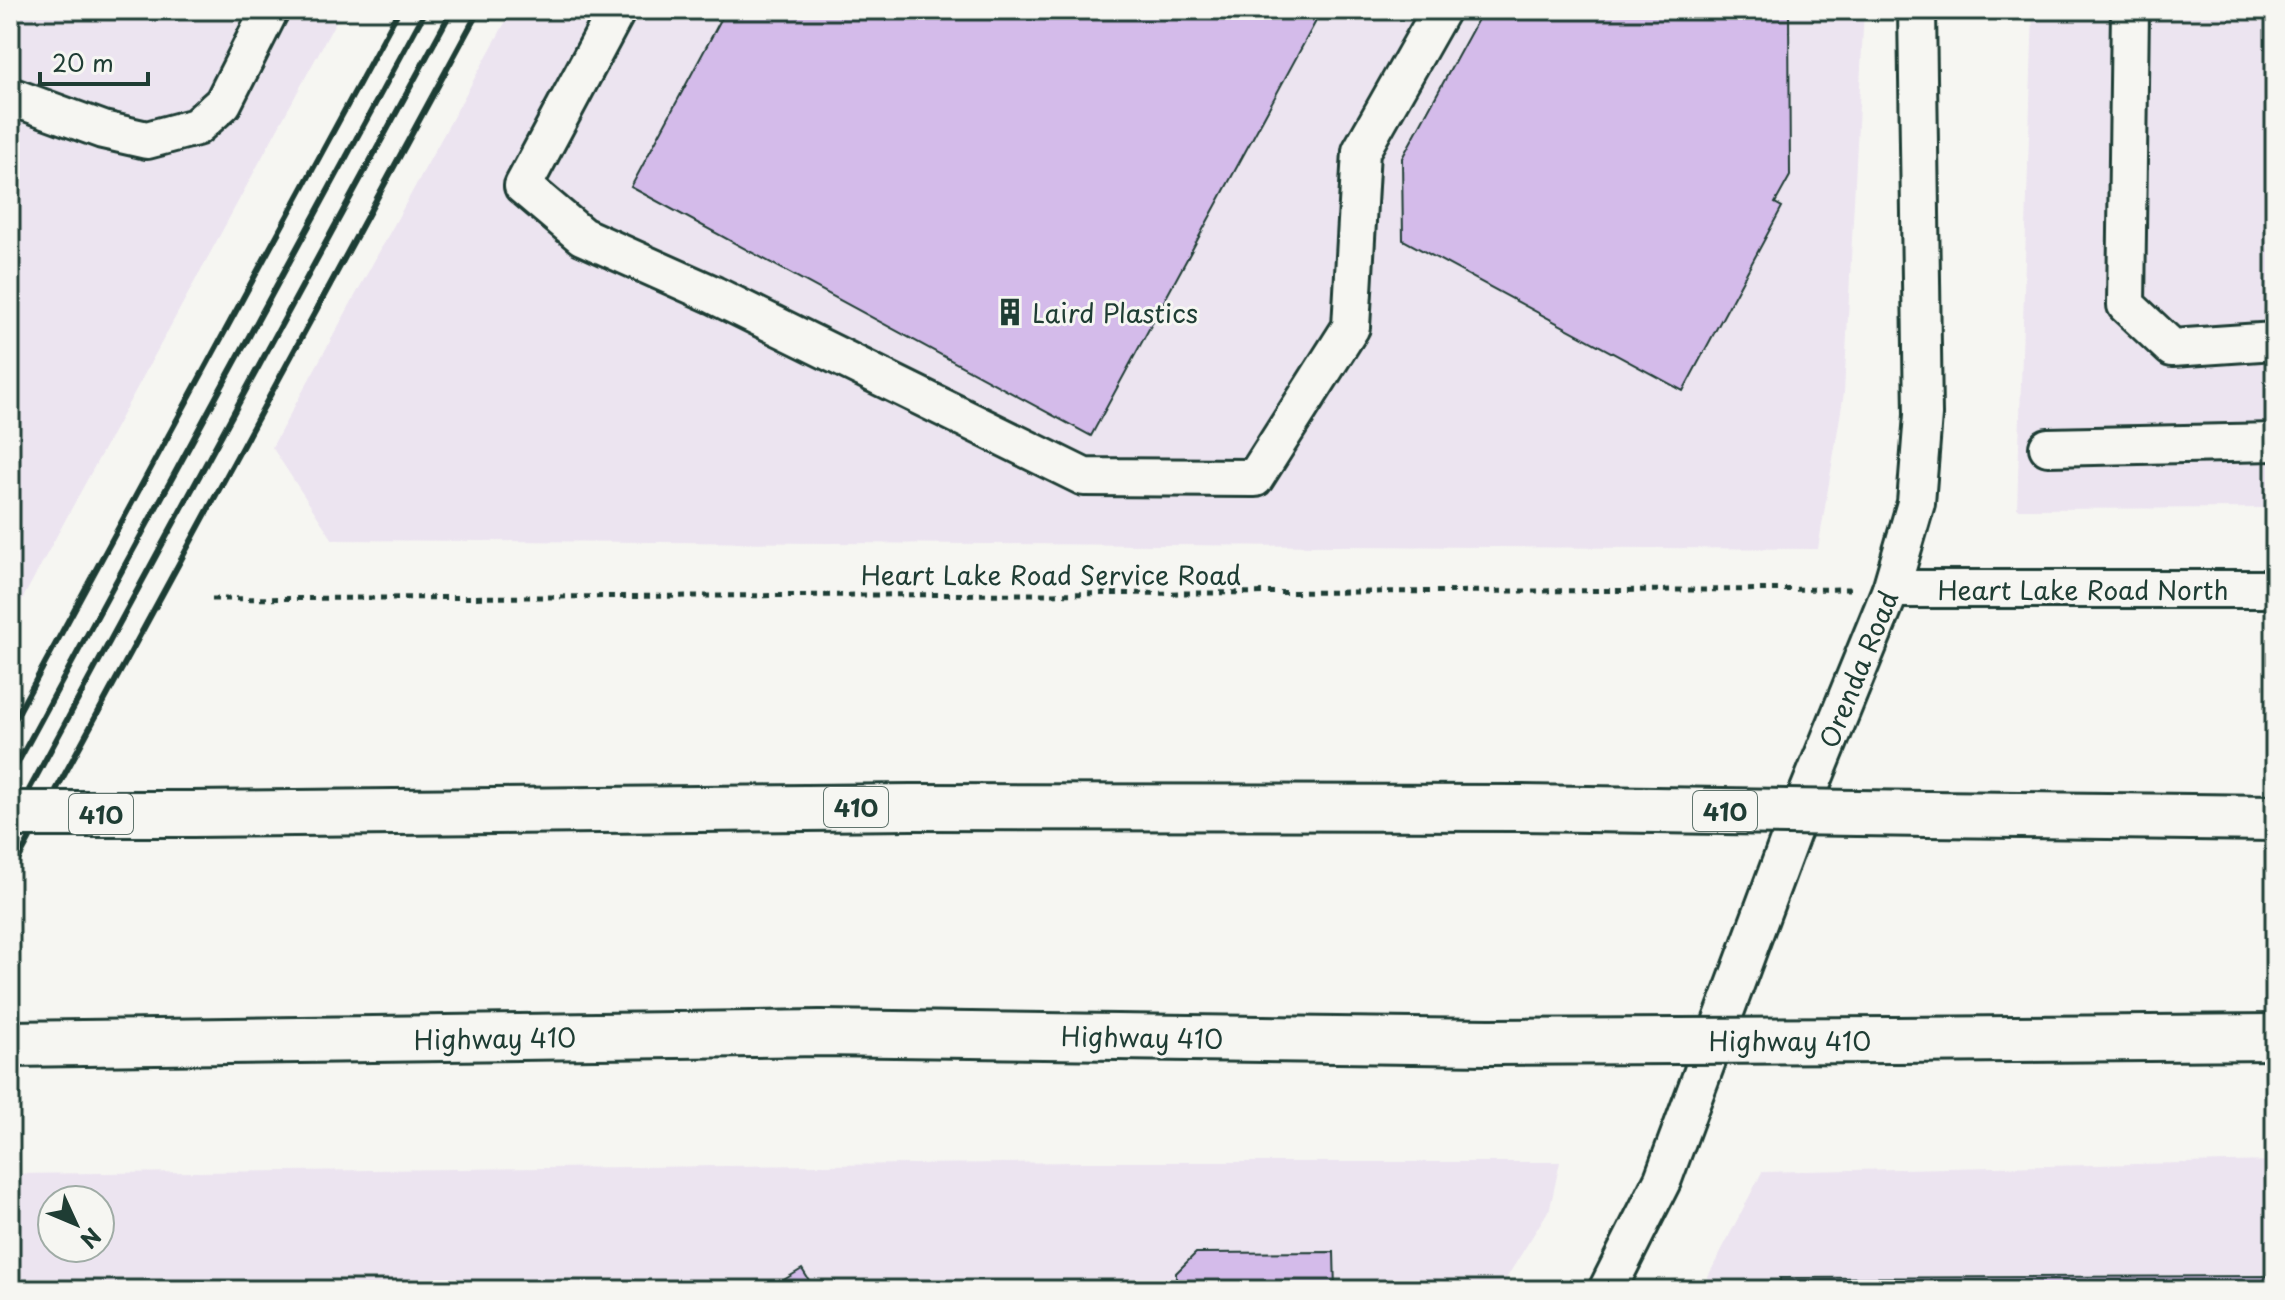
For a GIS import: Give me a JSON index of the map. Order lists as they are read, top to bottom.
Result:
{
  "streets": {
    "highway": ["410", "Highway 410"],
    "street": ["Heart Lake Road North", "Orenda Road"],
    "path": ["Heart Lake Road Service Road"]
  },
  "crossings": [
    ["Heart Lake Road Service Road", "Heart Lake Road North"],
    ["Heart Lake Road Service Road", "Orenda Road"],
    ["Heart Lake Road North", "Orenda Road"]
  ],
  "places": {
    "building": ["Laird Plastics"]
  },
  "scale_bar": "20 m",
  "north": "bottom right"
}
